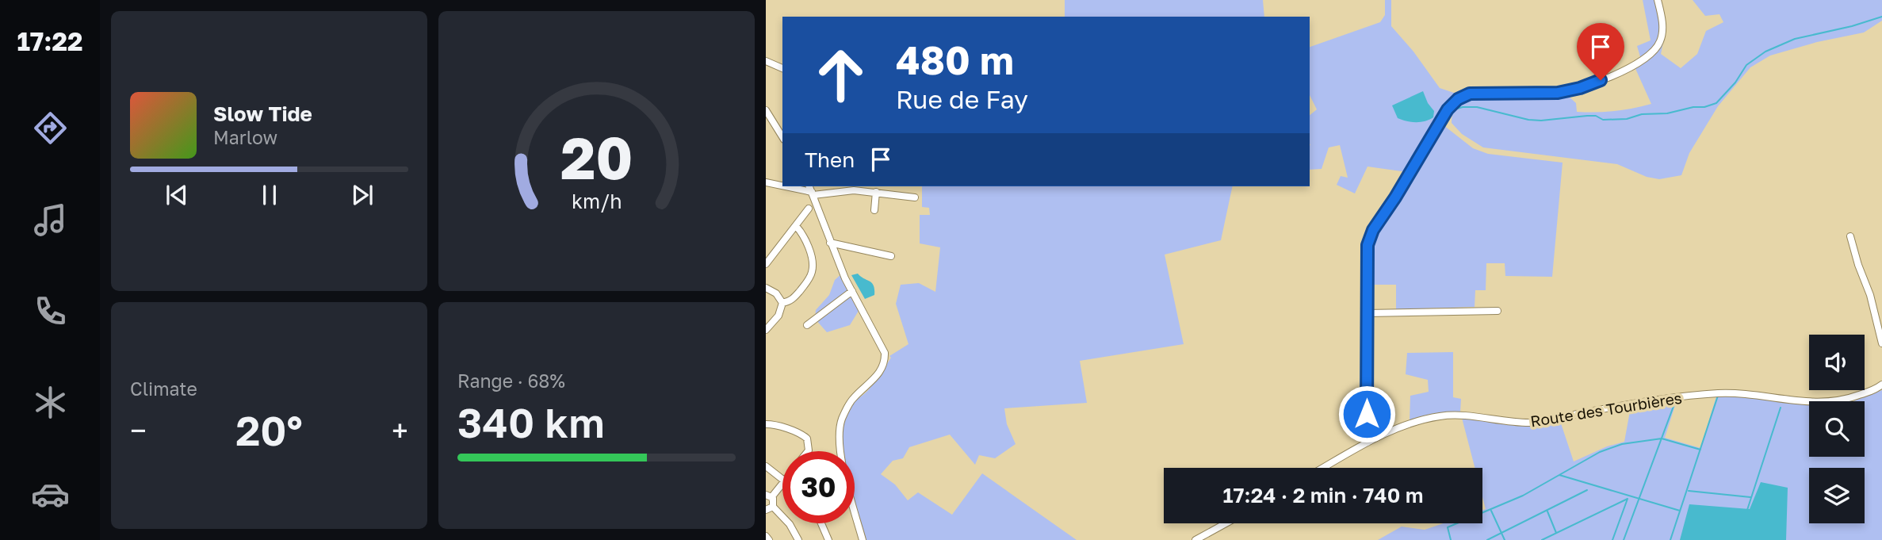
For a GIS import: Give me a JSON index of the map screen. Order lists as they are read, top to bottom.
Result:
{
  "streets": {
    "street": ["Route des Tourbières"]
  },
  "page": {
    "tabs": "17:22",
    "turn": ["480 m", "Rue de Fay"],
    "song": ["Slow Tide", "Marlow"],
    "then": "Then",
    "tile": [
      "Climate",
      ["Range · 68%", "340 km"]
    ],
    "heat": ["−", "20°", "+"],
    "limit": "30",
    "trip": "17:24 · 2 min · 740 m",
    "gauge": ["20", "km/h"]
  }
}
